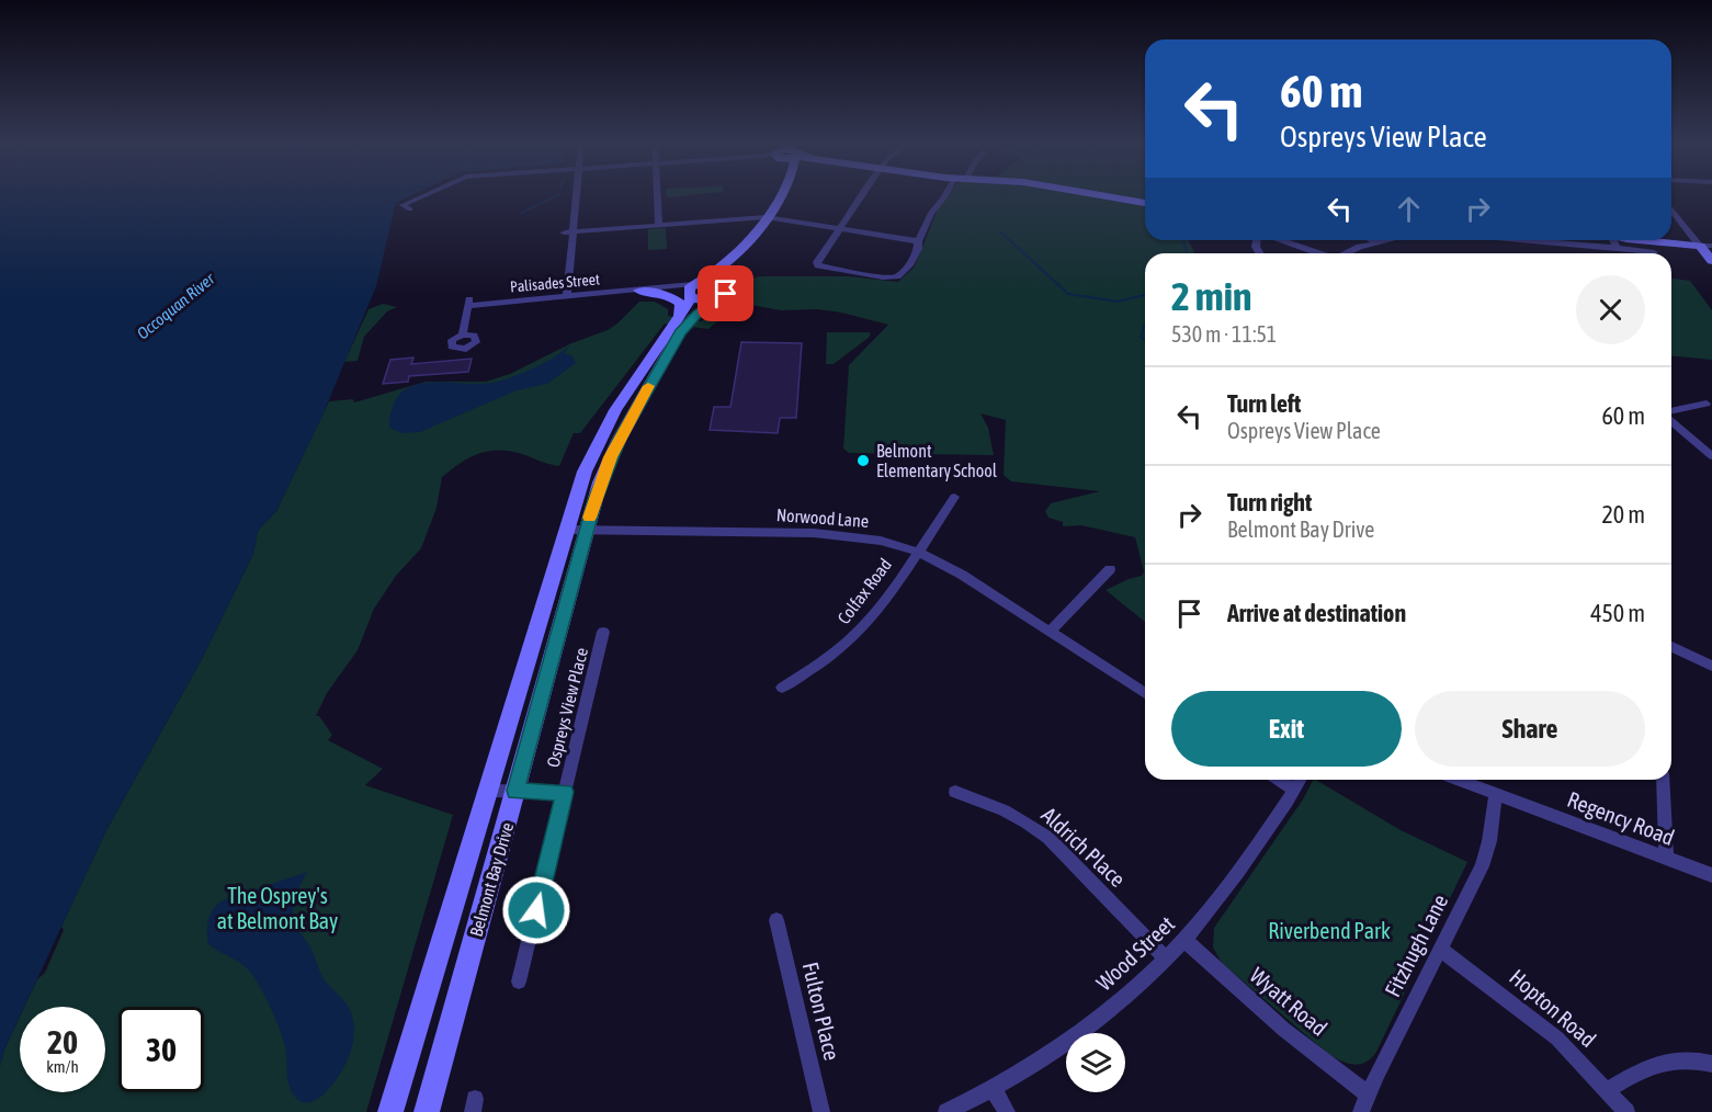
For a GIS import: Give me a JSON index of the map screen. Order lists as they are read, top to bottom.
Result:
{
  "streets": {
    "street": [
      "Palisades Street",
      "Norwood Lane",
      "Colfax Road",
      "Ospreys View Place",
      "Regency Road",
      "Aldrich Place",
      "Belmont Bay Drive",
      "Fitzhugh Lane",
      "Wood Street",
      "Wyatt Road",
      "Hopton Road",
      "Fulton Place"
    ]
  },
  "crossings": [
    ["Palisades Street", "Belmont Bay Drive"],
    ["Norwood Lane", "Colfax Road"],
    ["Norwood Lane", "Belmont Bay Drive"],
    ["Ospreys View Place", "Belmont Bay Drive"],
    ["Regency Road", "Fitzhugh Lane"],
    ["Aldrich Place", "Wood Street"],
    ["Fitzhugh Lane", "Wyatt Road"],
    ["Fitzhugh Lane", "Hopton Road"],
    ["Wood Street", "Wyatt Road"]
  ],
  "water": ["Occoquan River"],
  "parks": ["The Osprey's at Belmont Bay", "Riverbend Park"],
  "places": ["Belmont Elementary School"],
  "page": {
    "turn": ["60 m", "Ospreys View Place"],
    "heading": ["2 min", "530 m · 11:51"],
    "list": [
      {
        "name": "Turn left",
        "note": "Ospreys View Place",
        "value": "60 m"
      },
      {
        "name": "Turn right",
        "note": "Belmont Bay Drive",
        "value": "20 m"
      },
      {
        "name": "Arrive at destination",
        "value": "450 m"
      }
    ],
    "buttons": ["Exit", "Share"],
    "speed": "20 km/h",
    "limit": "30"
  }
}
